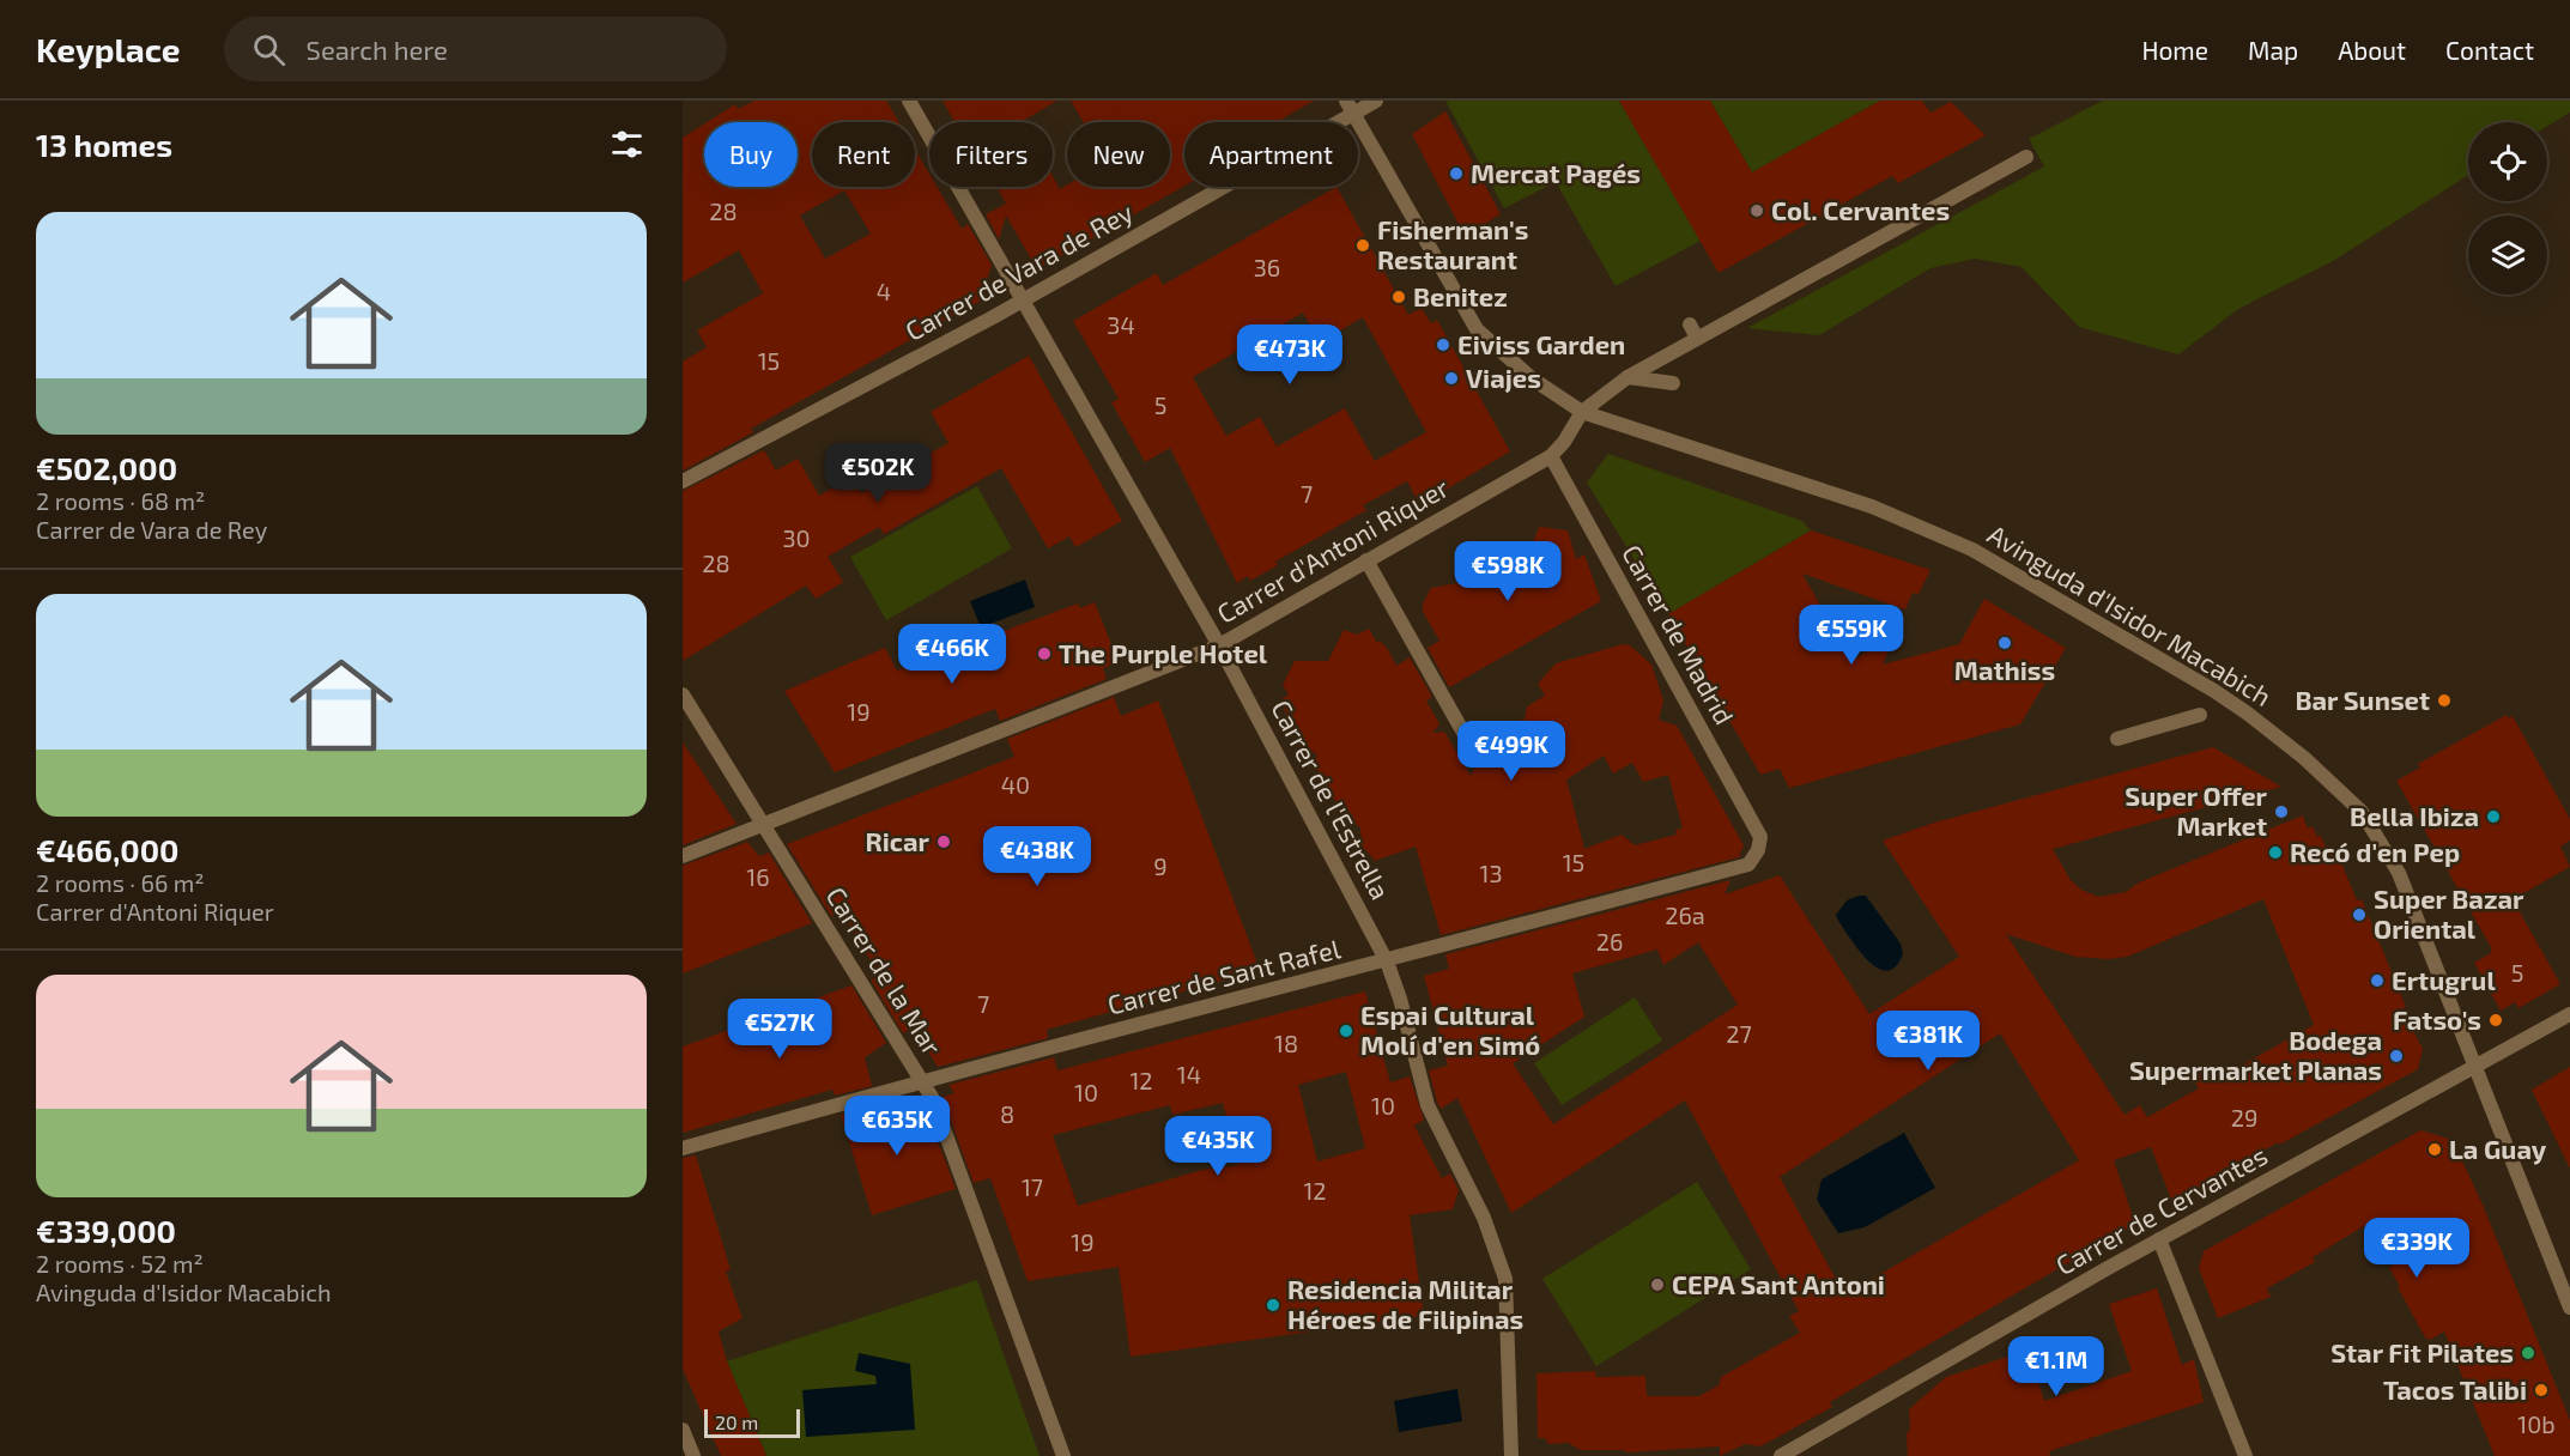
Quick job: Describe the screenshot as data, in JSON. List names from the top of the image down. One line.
{"streets":{"street":["Carrer de Vara de Rey","Carrer d'Antoni Riquer","Avinguda d'Isidor Macabich","Carrer de Madrid","Carrer de l'Estrella","Carrer de la Mar","Carrer de Sant Rafel","Carrer de Cervantes"]},"crossings":[["Carrer de Vara de Rey","Carrer de l'Estrella"],["Carrer d'Antoni Riquer","Avinguda d'Isidor Macabich"],["Carrer d'Antoni Riquer","Carrer de Madrid"],["Carrer d'Antoni Riquer","Carrer de l'Estrella"],["Carrer d'Antoni Riquer","Carrer de la Mar"],["Avinguda d'Isidor Macabich","Carrer de Cervantes"],["Carrer de Madrid","Carrer de Sant Rafel"],["Carrer de l'Estrella","Carrer de Sant Rafel"],["Carrer de la Mar","Carrer de Sant Rafel"]],"places":["Mercat Pagés","Col. Cervantes","Fisherman's Restaurant","Benitez","Eiviss Garden","Viajes","Mathiss","The Purple Hotel","Bar Sunset","Super Offer Market","Bella Ibiza","Ricar","Recó d'en Pep","Super Bazar Oriental","Ertugrul","Fatso's","Espai Cultural Molí d'en Simó","Bodega Supermarket Planas","La Guay","CEPA Sant Antoni","Residencia Militar Héroes de Filipinas","Star Fit Pilates","Tacos Talibi"],"house_numbers":["28","36","4","34","15","5","7","30","28","19","40","15","9","13","16","26a","26","5","7","27","18","14","12","10","10","8","29","17","12","19","10b"],"scale_bar":"20 m","page":{"header":"Keyplace","search":"Search here","nav":["Home","Map","About","Contact"],"heading":"13 homes","chip":["Buy","Rent","Filters","New","Apartment"],"list":[{"name":"€502,000","note":"2 rooms · 68 m² · Carrer de Vara de Rey"},{"name":"€466,000","note":"2 rooms · 66 m² · Carrer d'Antoni Riquer"},{"name":"€339,000","note":"2 rooms · 52 m² · Avinguda d'Isidor Macabich"}],"price":["€473K","€502K","€598K","€559K","€466K","€499K","€438K","€527K","€381K","€635K","€435K","€339K","€1.1M"],"scale":"20 m"}}
